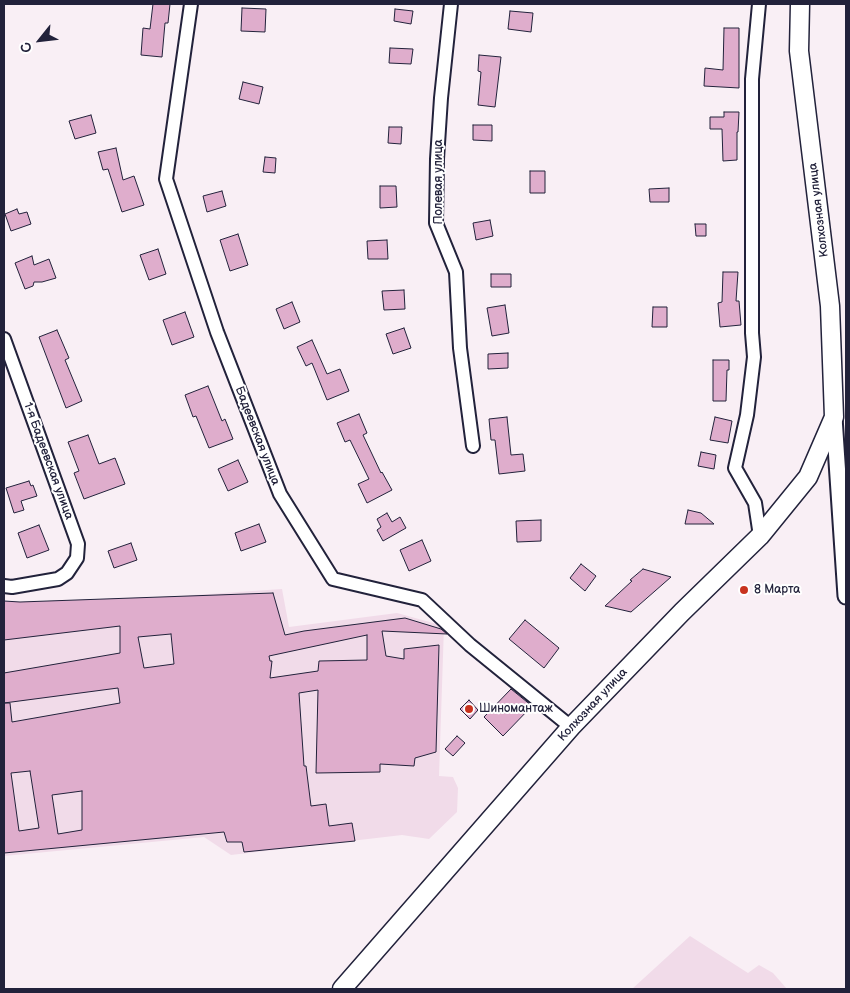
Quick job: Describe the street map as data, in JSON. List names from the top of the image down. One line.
{"streets":{"main road":["Колхозная улица"],"street":["Полевая улица","Бадеевская улица","1-я Бадеевская улица"]},"crossings":[["Колхозная улица","Бадеевская улица"]],"places":["8 Марта","Шиномантаж"],"north":"bottom left"}
